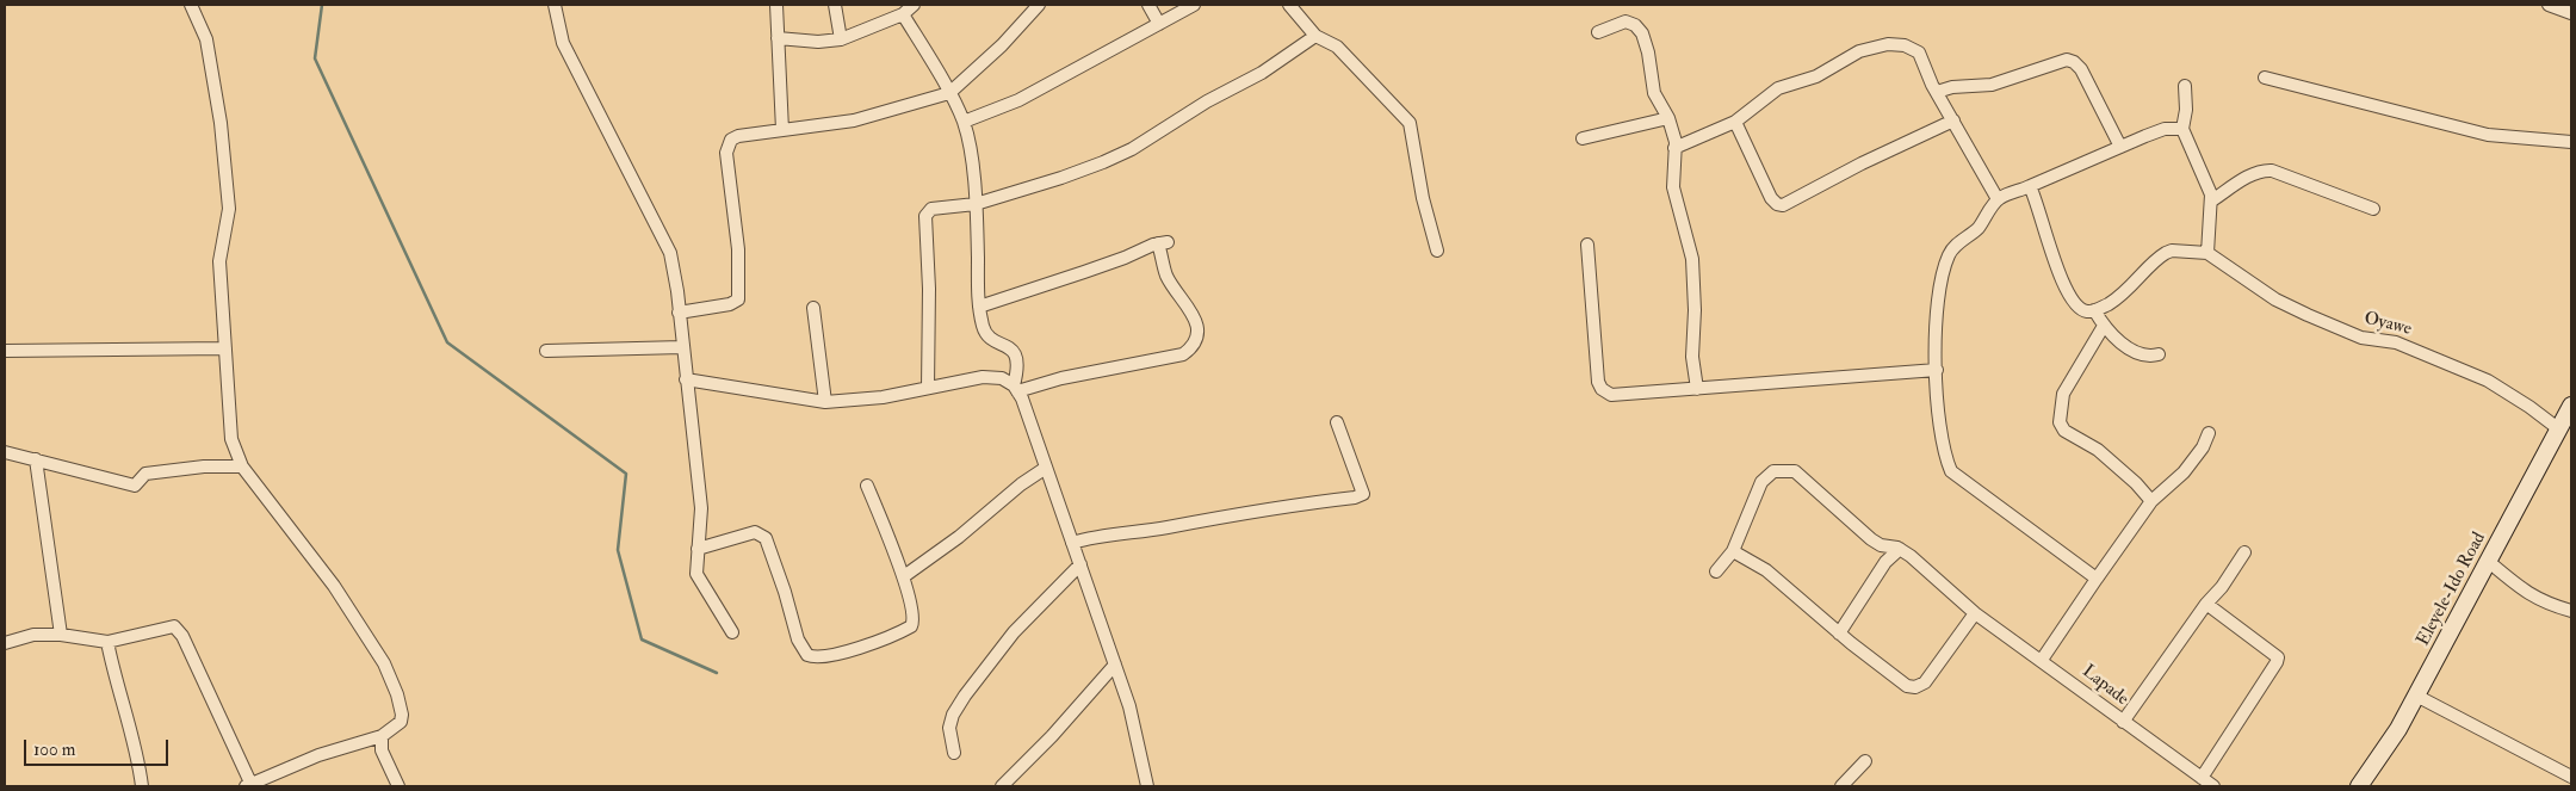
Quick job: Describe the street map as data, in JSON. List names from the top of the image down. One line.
{"streets":{"main road":["Eleyele-Ido Road"],"street":["Oyawe","Lapade"]},"crossings":[["Oyawe","Eleyele-Ido Road"]],"scale_bar":"100 m"}
